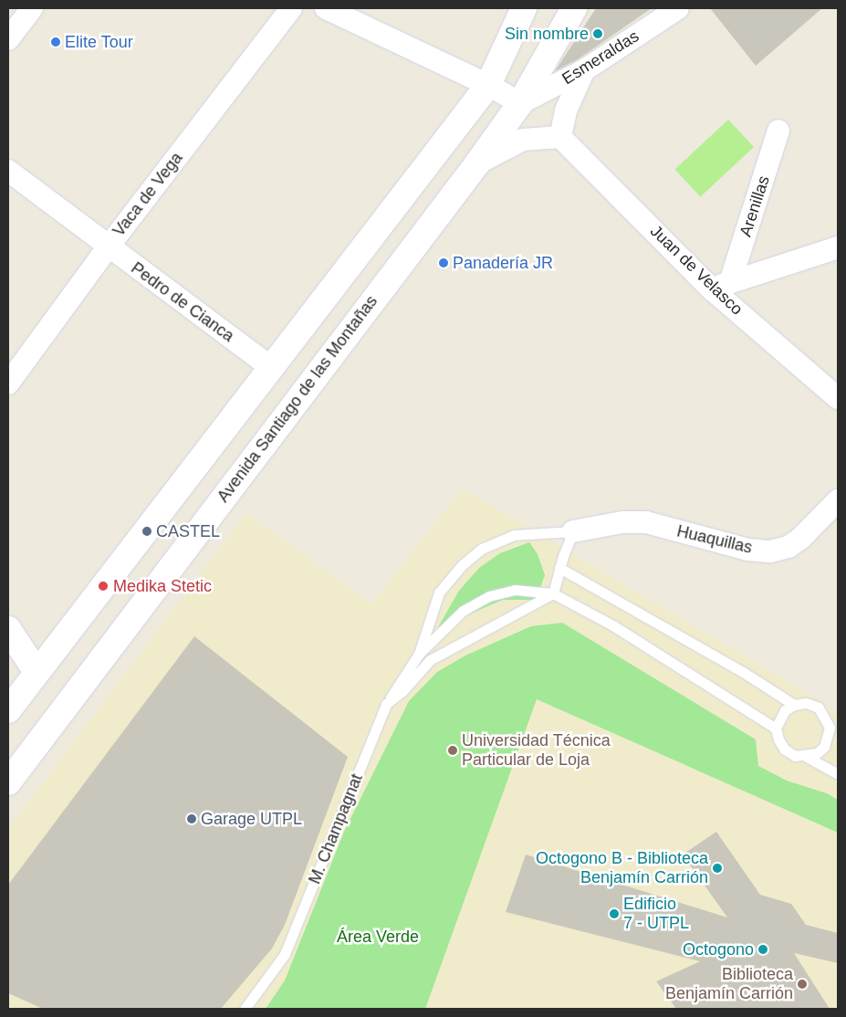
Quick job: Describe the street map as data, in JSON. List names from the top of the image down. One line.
{"streets":{"main road":["Avenida Santiago de las Montañas"],"street":["Esmeraldas","Vaca de Vega","Arenillas","Juan de Velasco","Pedro de Cianca","Huaquillas"],"lane":["M. Champagnat"]},"crossings":[["Esmeraldas","Avenida Santiago de las Montañas"],["Vaca de Vega","Pedro de Cianca"],["Arenillas","Juan de Velasco"],["Huaquillas","M. Champagnat"]],"parks":["Área Verde"],"places":["Sin nombre","Elite Tour","Panadería JR","CASTEL","Medika Stetic","Universidad Técnica Particular de Loja","Garage UTPL","Octogono B - Biblioteca Benjamín Carrión","Edificio 7 - UTPL","Octogono","Biblioteca Benjamín Carrión"]}
